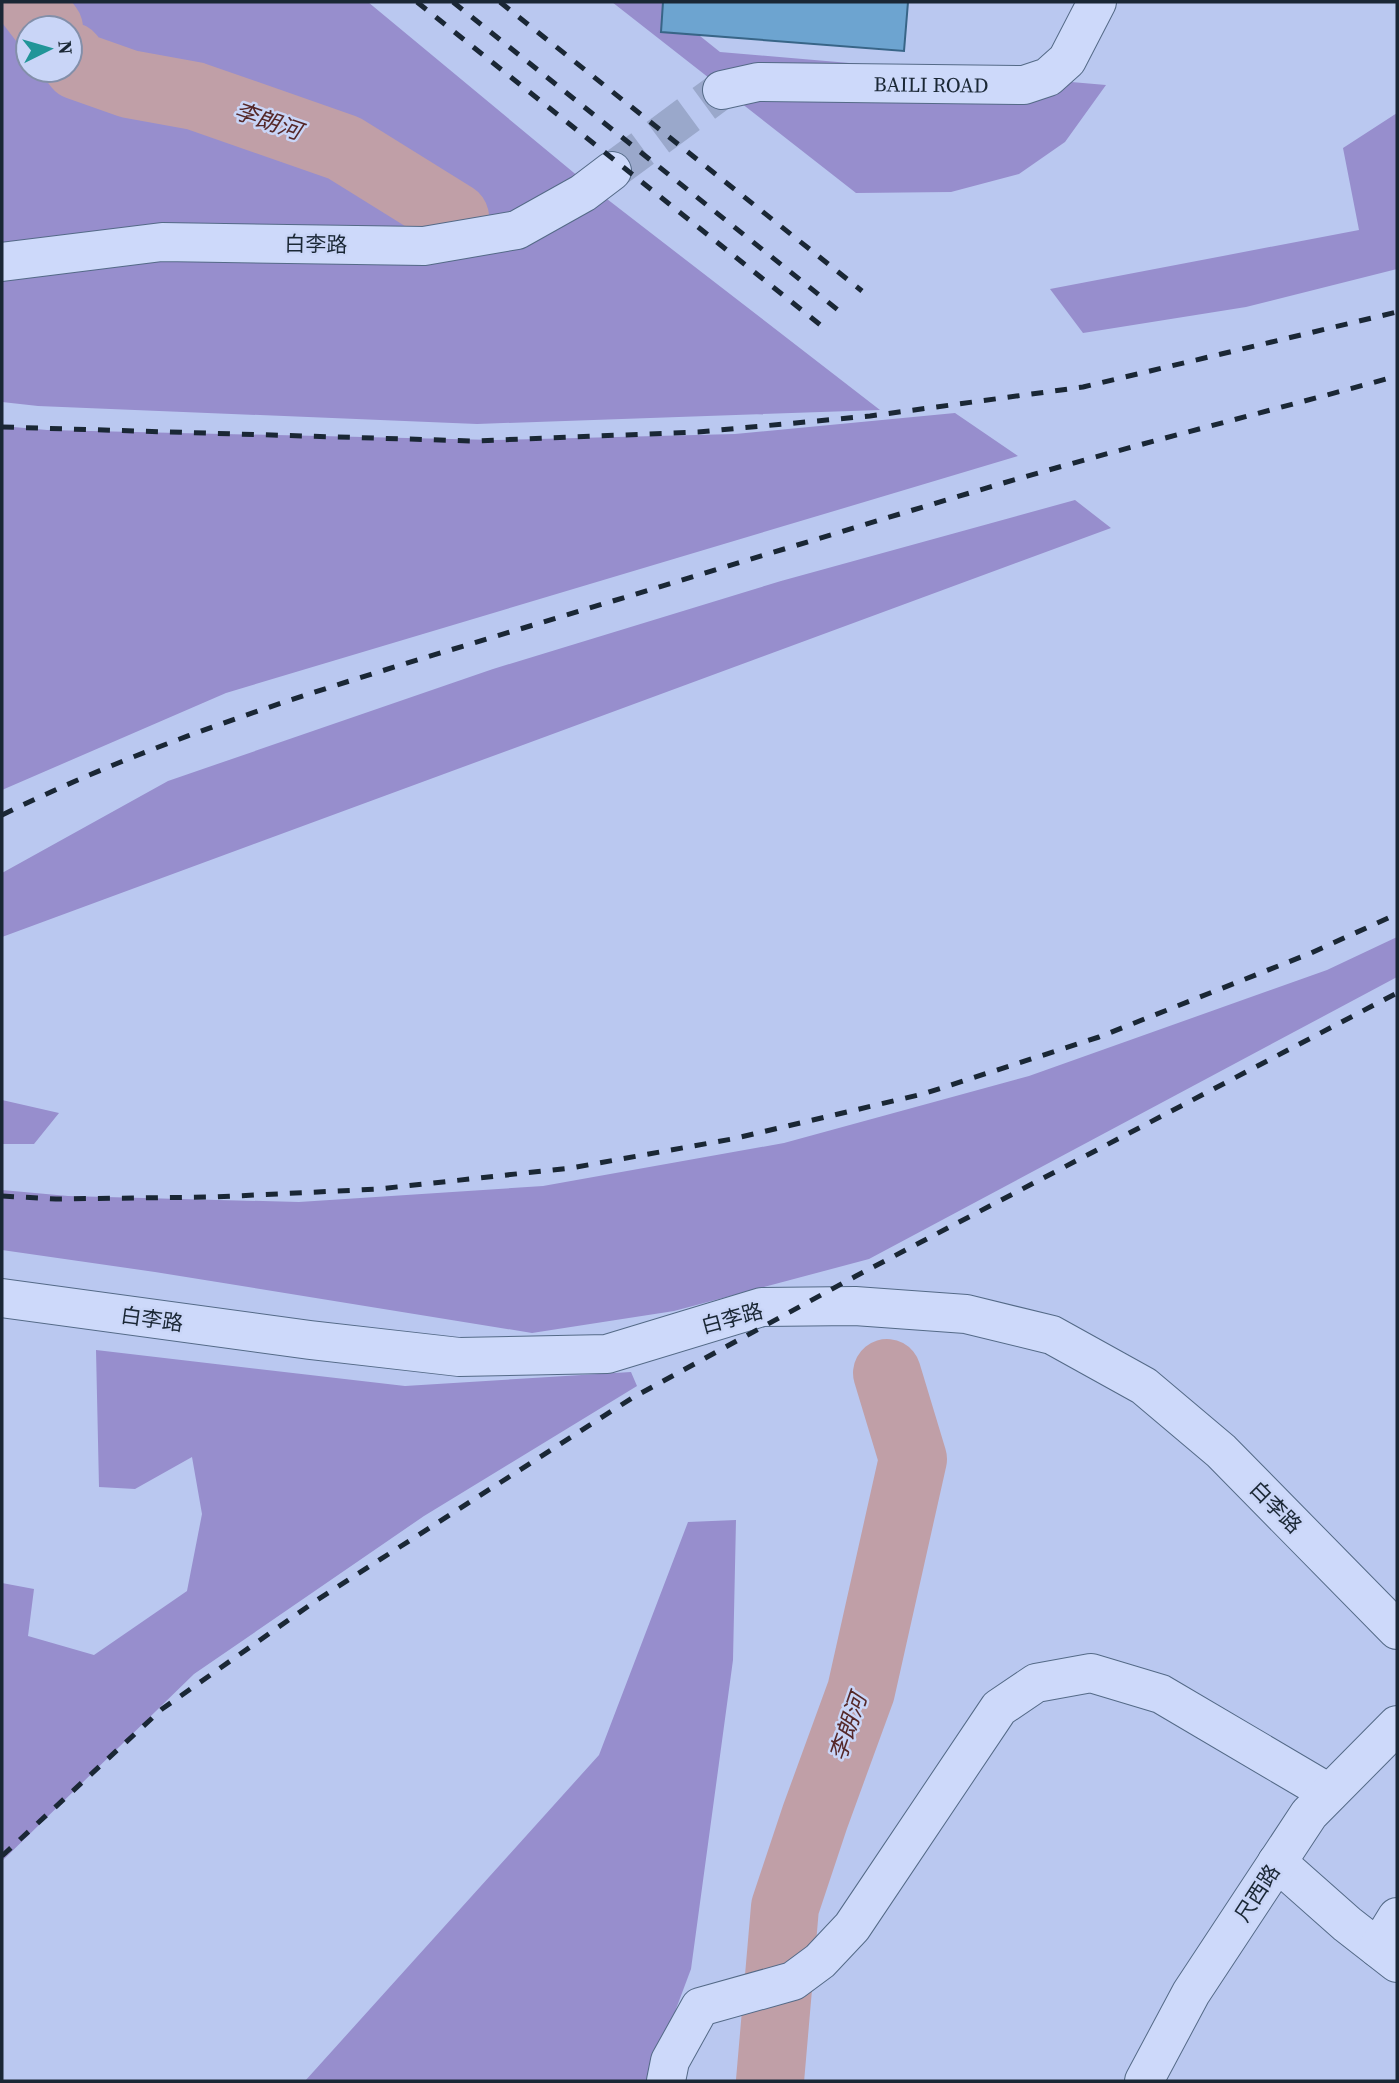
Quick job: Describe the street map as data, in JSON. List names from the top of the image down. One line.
{"streets":{"street":["BAILI ROAD","白李路","尺西路"]},"water":["李朗河"],"north":"right"}
